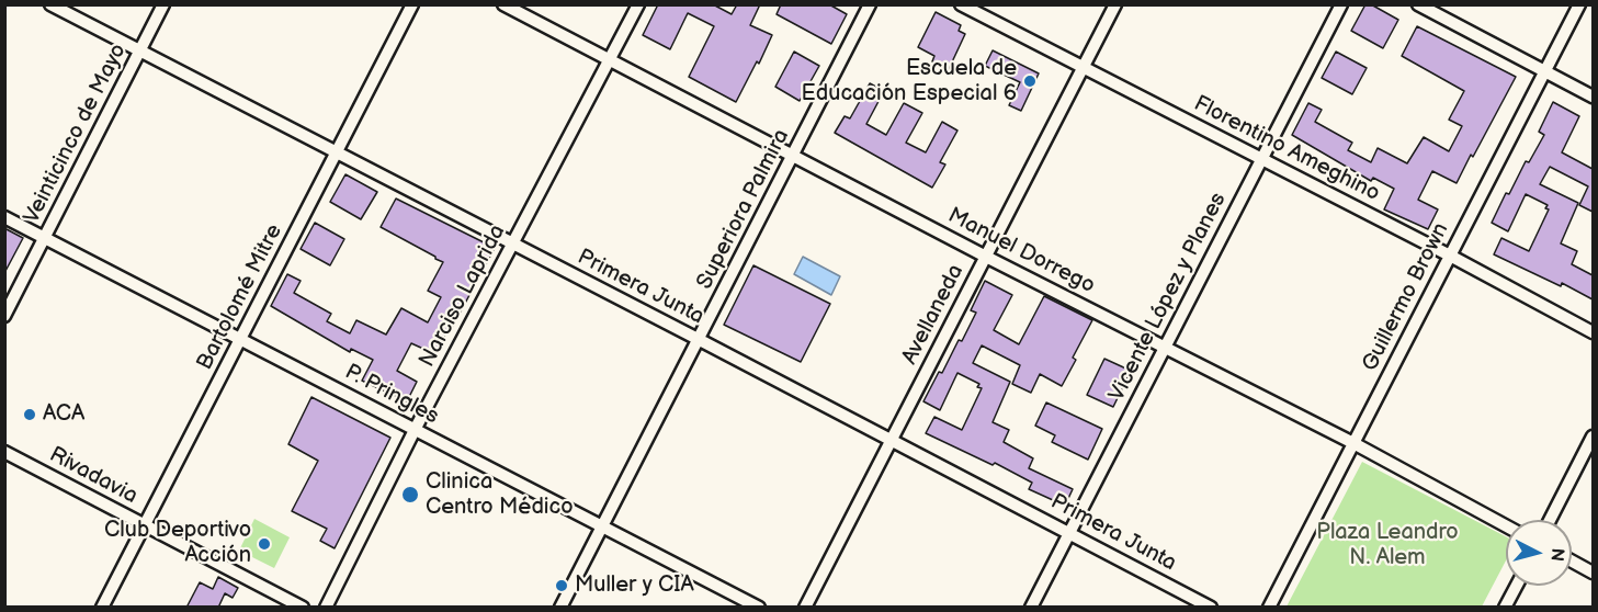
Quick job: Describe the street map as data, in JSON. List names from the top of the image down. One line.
{"streets":{"street":["Veinticinco de Mayo","Florentino Ameghino","Superiora Palmira","Manuel Dorrego","Primera Junta","Narciso Laprida","Bartolomé Mitre","Vicente López y Planes","Guillermo Brown","Avellaneda","P. Pringles","Rivadavia"]},"crossings":[["Veinticinco de Mayo","Primera Junta"],["Veinticinco de Mayo","P. Pringles"],["Florentino Ameghino","Vicente López y Planes"],["Florentino Ameghino","Guillermo Brown"],["Florentino Ameghino","Avellaneda"],["Superiora Palmira","Manuel Dorrego"],["Superiora Palmira","Primera Junta"],["Superiora Palmira","P. Pringles"],["Manuel Dorrego","Narciso Laprida"],["Manuel Dorrego","Vicente López y Planes"],["Manuel Dorrego","Guillermo Brown"],["Manuel Dorrego","Avellaneda"],["Primera Junta","Narciso Laprida"],["Primera Junta","Bartolomé Mitre"],["Primera Junta","Vicente López y Planes"],["Primera Junta","Avellaneda"],["Narciso Laprida","P. Pringles"],["Bartolomé Mitre","P. Pringles"],["Bartolomé Mitre","Rivadavia"]],"parks":["Plaza Leandro N. Alem"],"places":["Escuela de Educación Especial 6","ACA","Clinica Centro Médico","Club Deportivo Acción","Muller y CIA"],"north":"right"}
